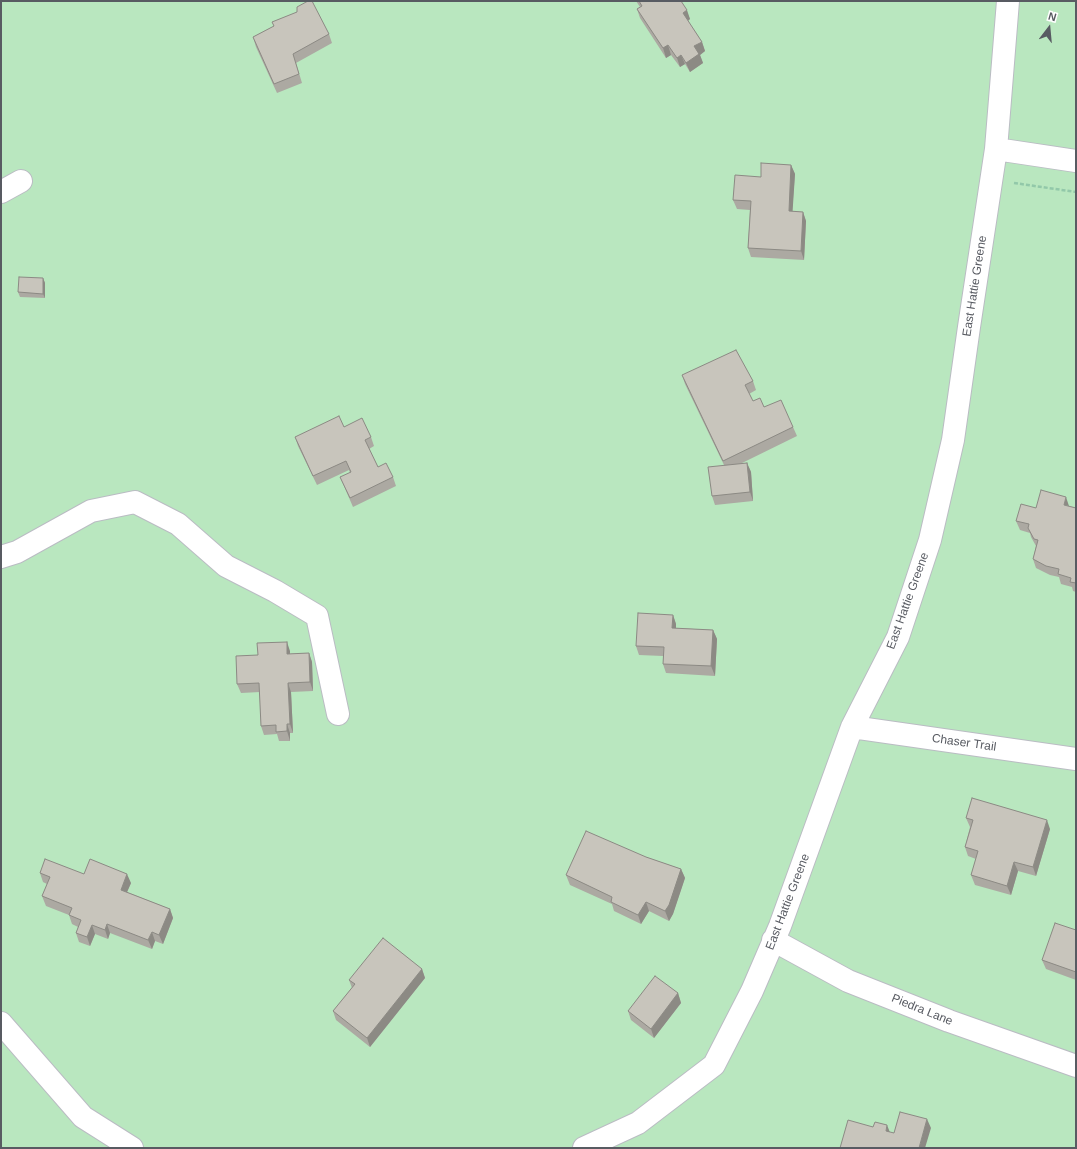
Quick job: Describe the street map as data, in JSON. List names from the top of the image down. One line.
{"streets":{"street":["East Hattie Greene","Chaser Trail","Piedra Lane"]},"crossings":[["East Hattie Greene","Chaser Trail"],["East Hattie Greene","Piedra Lane"]],"north":"top"}
